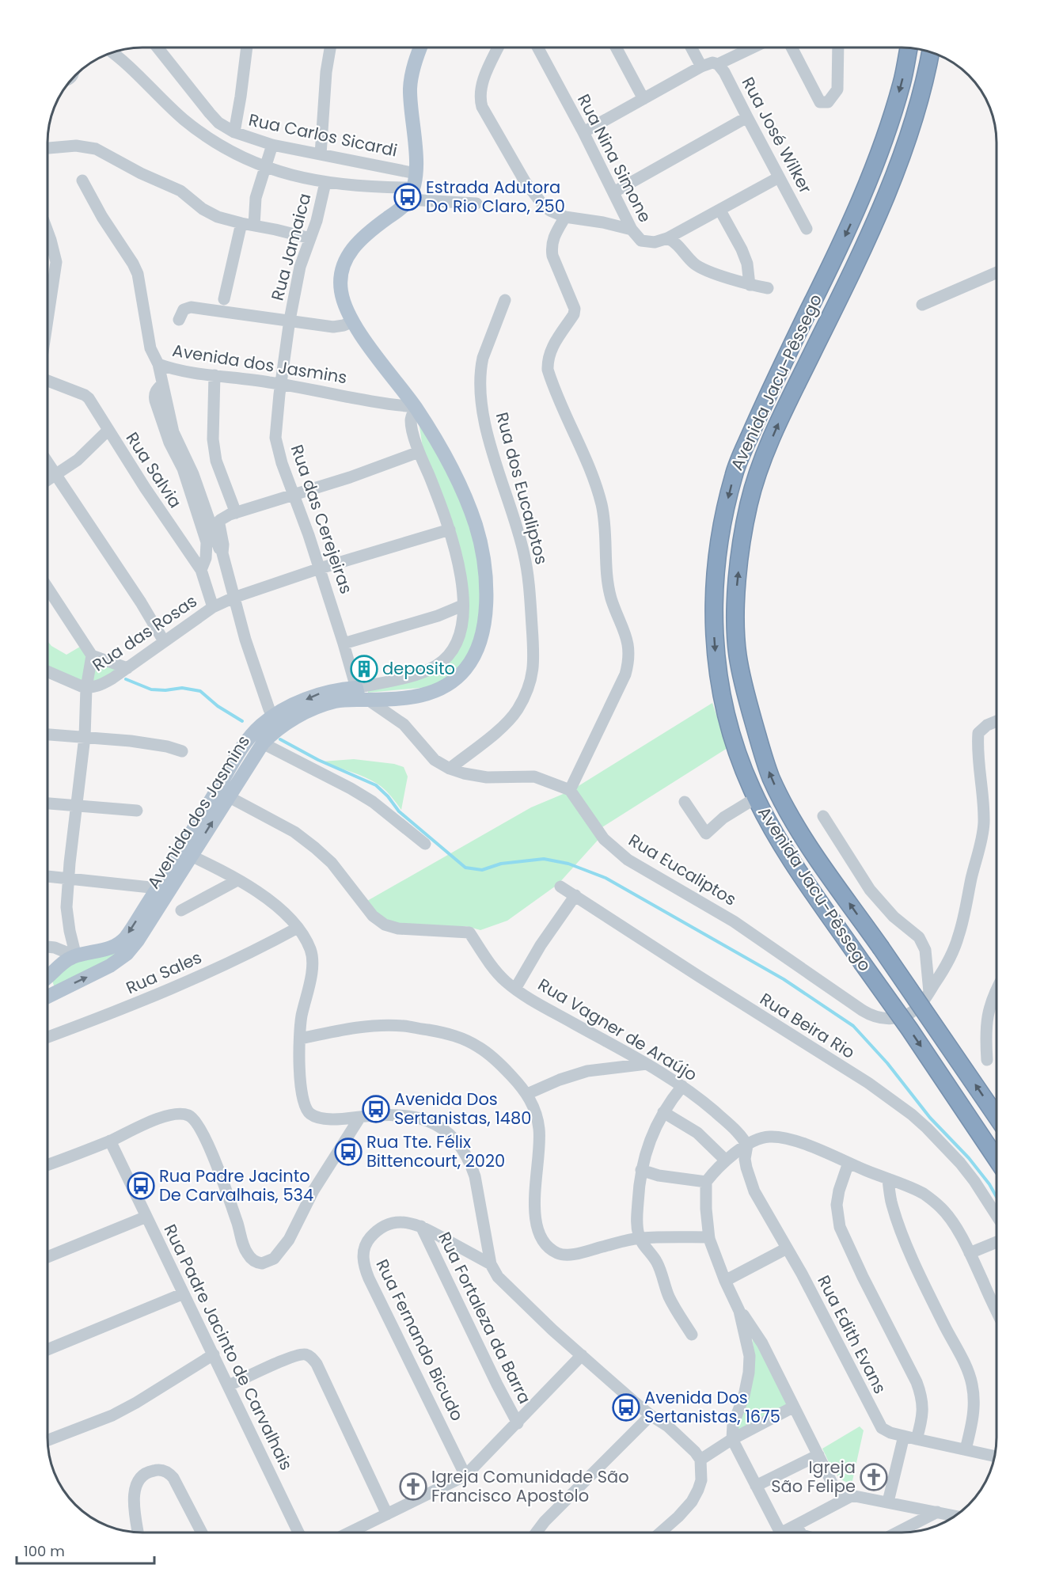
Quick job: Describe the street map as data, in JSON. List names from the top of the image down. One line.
{"streets":{"highway":["Avenida Jacu-Pêssego"],"main road":["Avenida dos Jasmins"],"street":["Rua Carlos Sicardi","Rua José Wilker","Rua Nina Simone","Rua Jamaica","Rua Salvia","Rua dos Eucaliptos","Rua das Cerejeiras","Rua das Rosas","Rua Eucaliptos","Rua Sales","Rua Beira Rio","Rua Vagner de Araújo","Rua Fortaleza da Barra","Rua Edith Evans","Rua Fernando Bicudo","Rua Padre Jacinto de Carvalhais"]},"crossings":[["Rua Jamaica","Rua das Cerejeiras"],["Avenida dos Jasmins","Rua das Cerejeiras"],["Avenida dos Jasmins","Rua das Rosas"],["Avenida dos Jasmins","Rua Vagner de Araújo"],["Rua Salvia","Rua das Rosas"],["Rua das Cerejeiras","Rua das Rosas"],["Rua Vagner de Araújo","Rua Edith Evans"],["Rua Fortaleza da Barra","Rua Fernando Bicudo"]],"places":{"bus stop":["Estrada Adutora Do Rio Claro, 250","Avenida Dos Sertanistas, 1480","Rua Tte. Félix Bittencourt, 2020","Rua Padre Jacinto De Carvalhais, 534","Avenida Dos Sertanistas, 1675"],"building":["deposito"],"church":["Igreja São Felipe","Igreja Comunidade São Francisco Apostolo"]},"scale_bar":"100 m"}
